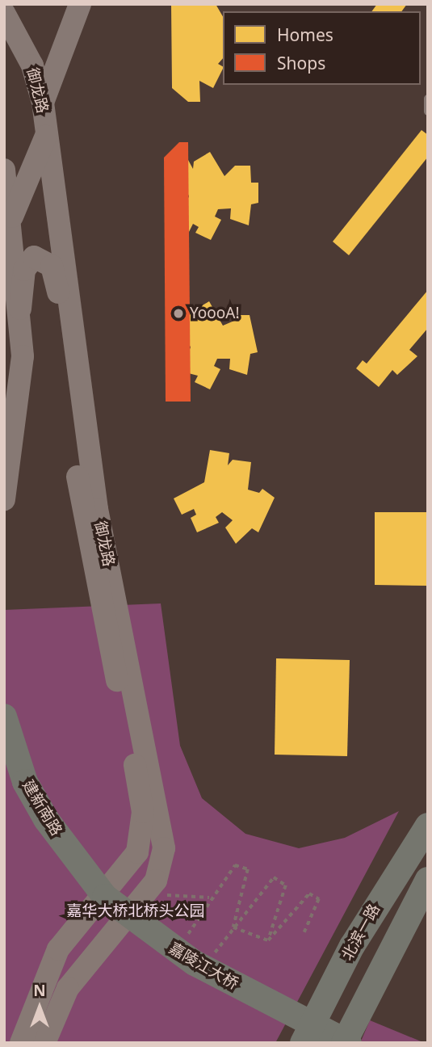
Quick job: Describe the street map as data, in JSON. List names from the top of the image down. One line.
{"streets":{"main road":["御龙路","建新南路","北滨一路","嘉陵江大桥"]},"crossings":[["建新南路","嘉陵江大桥"]],"parks":["嘉华大桥北桥头公园"],"places":["YoooA!"],"legend":["Homes","Shops"],"north":"top"}
